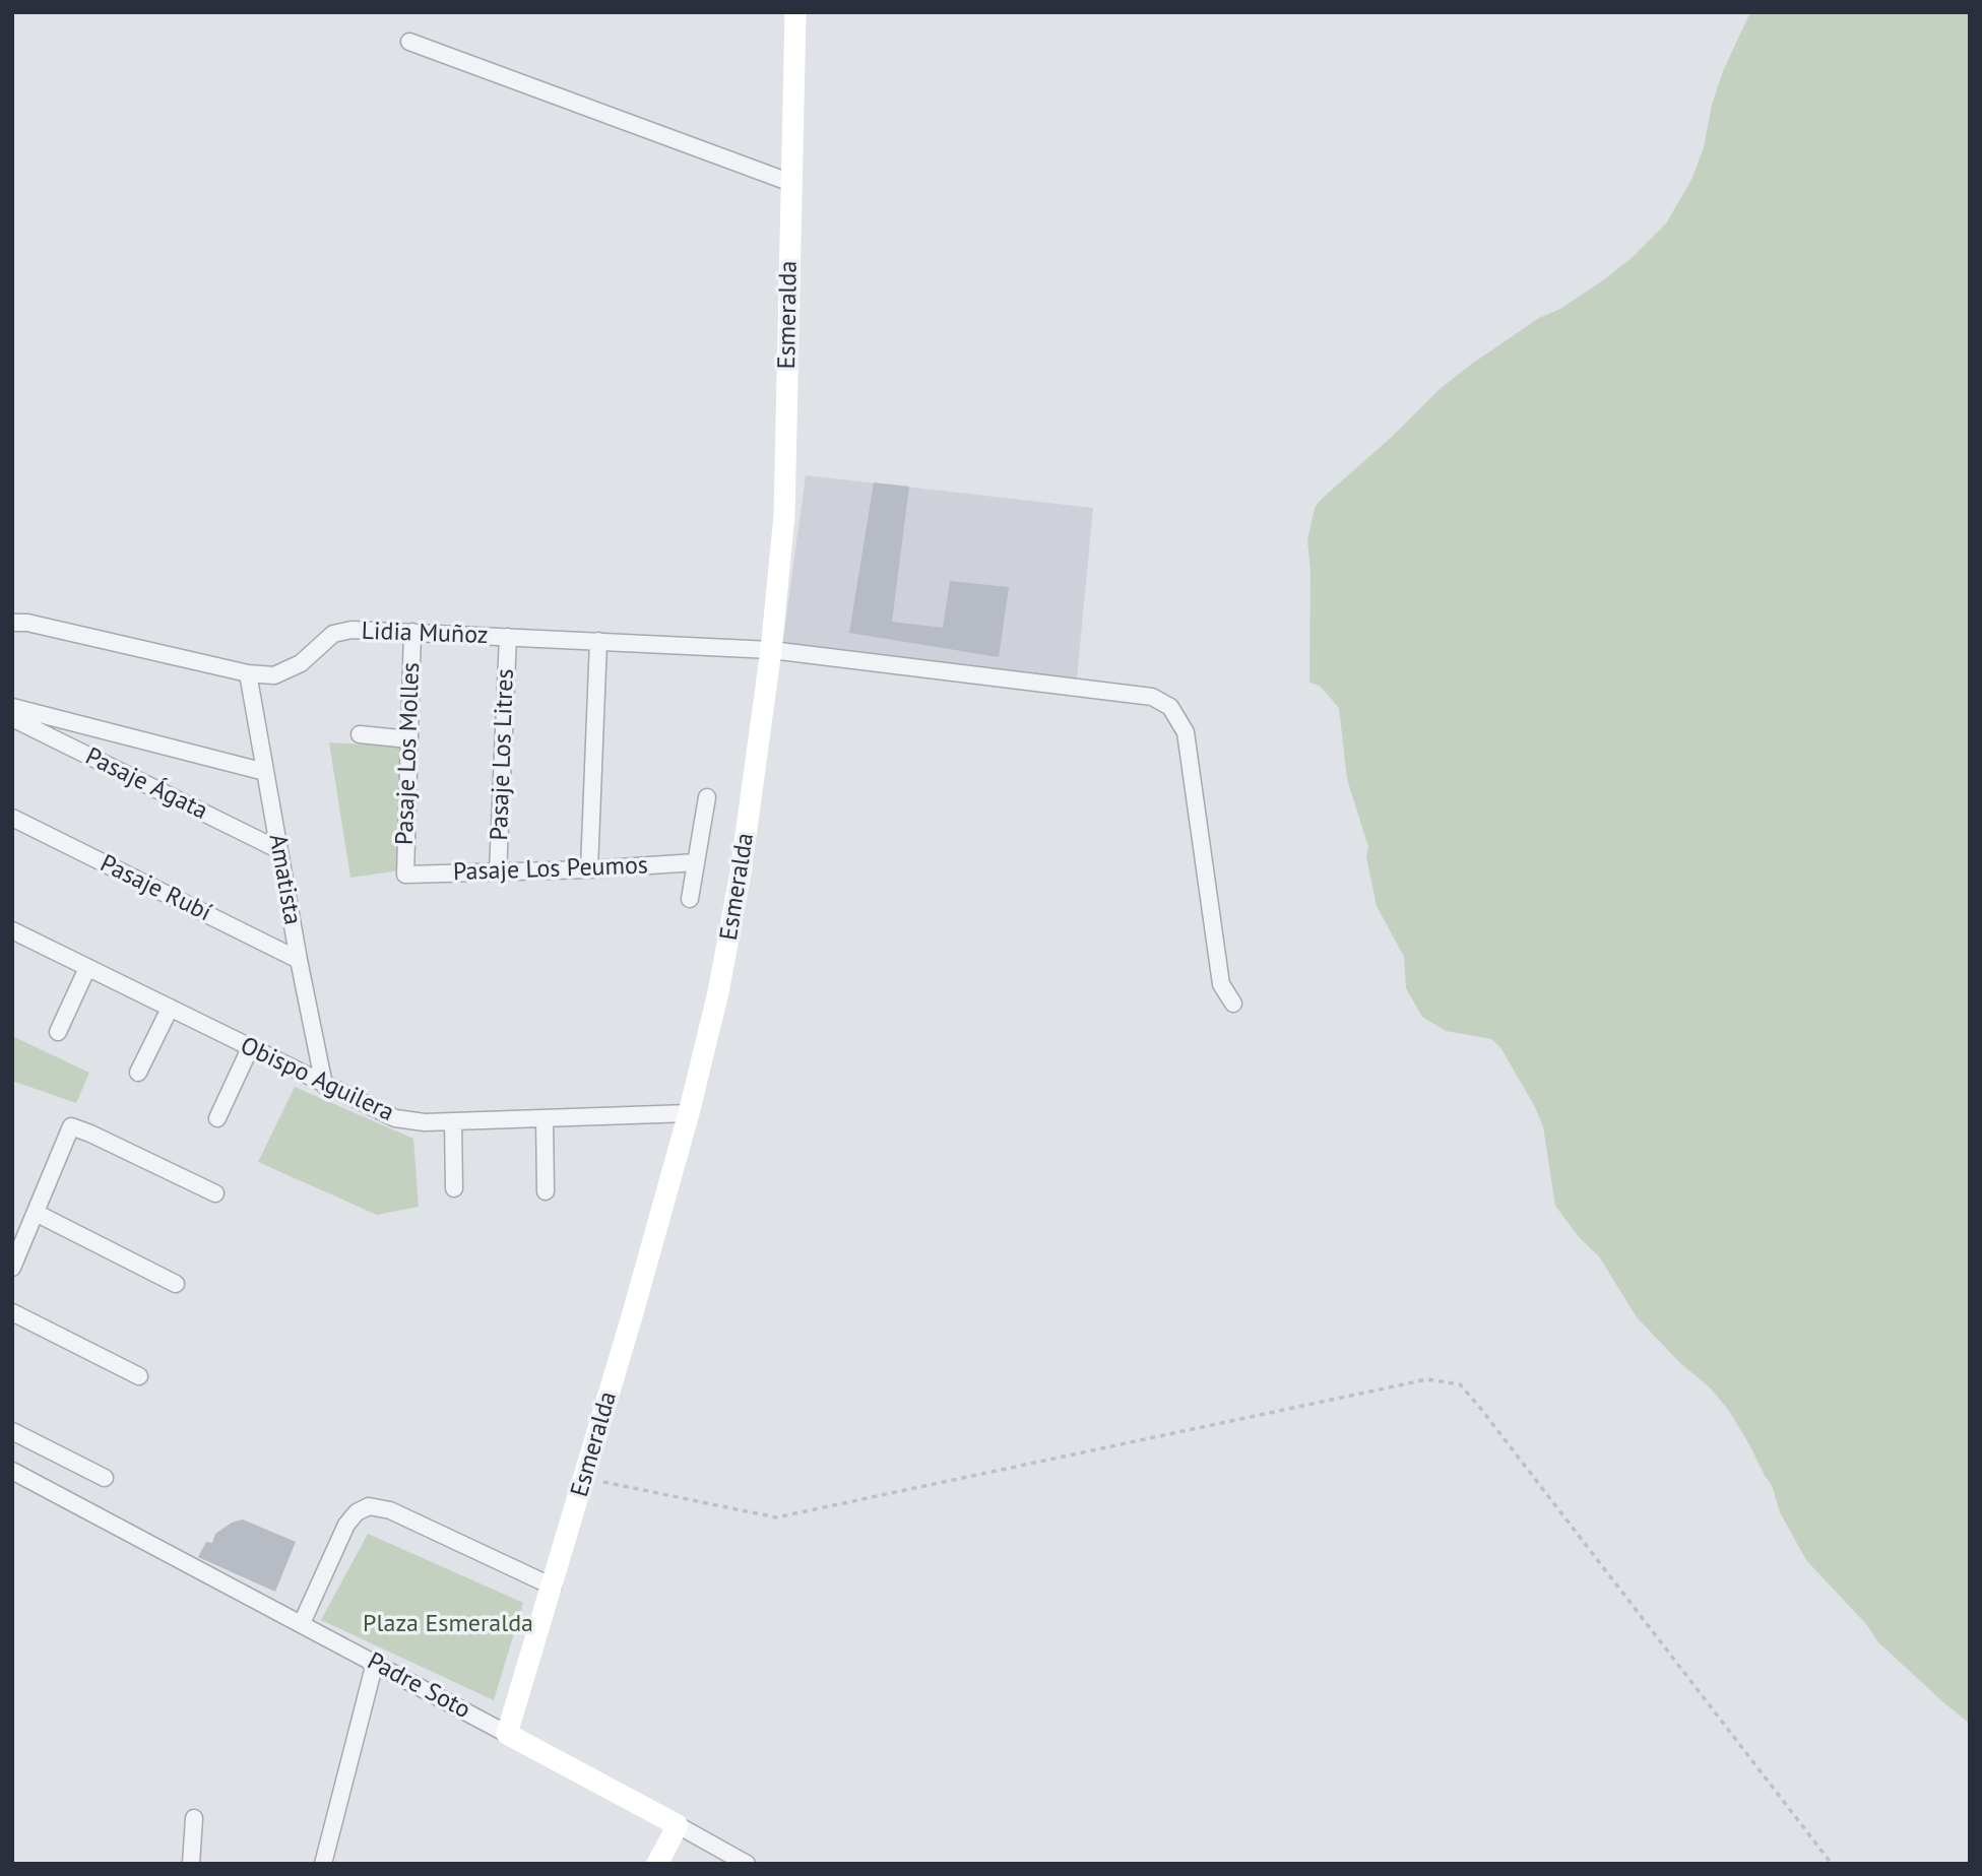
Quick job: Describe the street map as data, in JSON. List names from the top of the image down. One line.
{"streets":{"street":["Esmeralda","Lidia Muñoz","Pasaje Los Molles","Pasaje Los Litres","Pasaje Ágata","Pasaje Los Peumos","Amatista","Pasaje Rubí","Obispo Aguilera","Padre Soto"]},"crossings":[["Esmeralda","Lidia Muñoz"],["Esmeralda","Obispo Aguilera"],["Esmeralda","Padre Soto"],["Lidia Muñoz","Pasaje Los Molles"],["Lidia Muñoz","Pasaje Los Litres"],["Lidia Muñoz","Amatista"],["Pasaje Los Molles","Pasaje Los Peumos"],["Pasaje Los Litres","Pasaje Los Peumos"],["Pasaje Ágata","Amatista"],["Amatista","Pasaje Rubí"],["Amatista","Obispo Aguilera"]],"parks":["Plaza Esmeralda"]}
